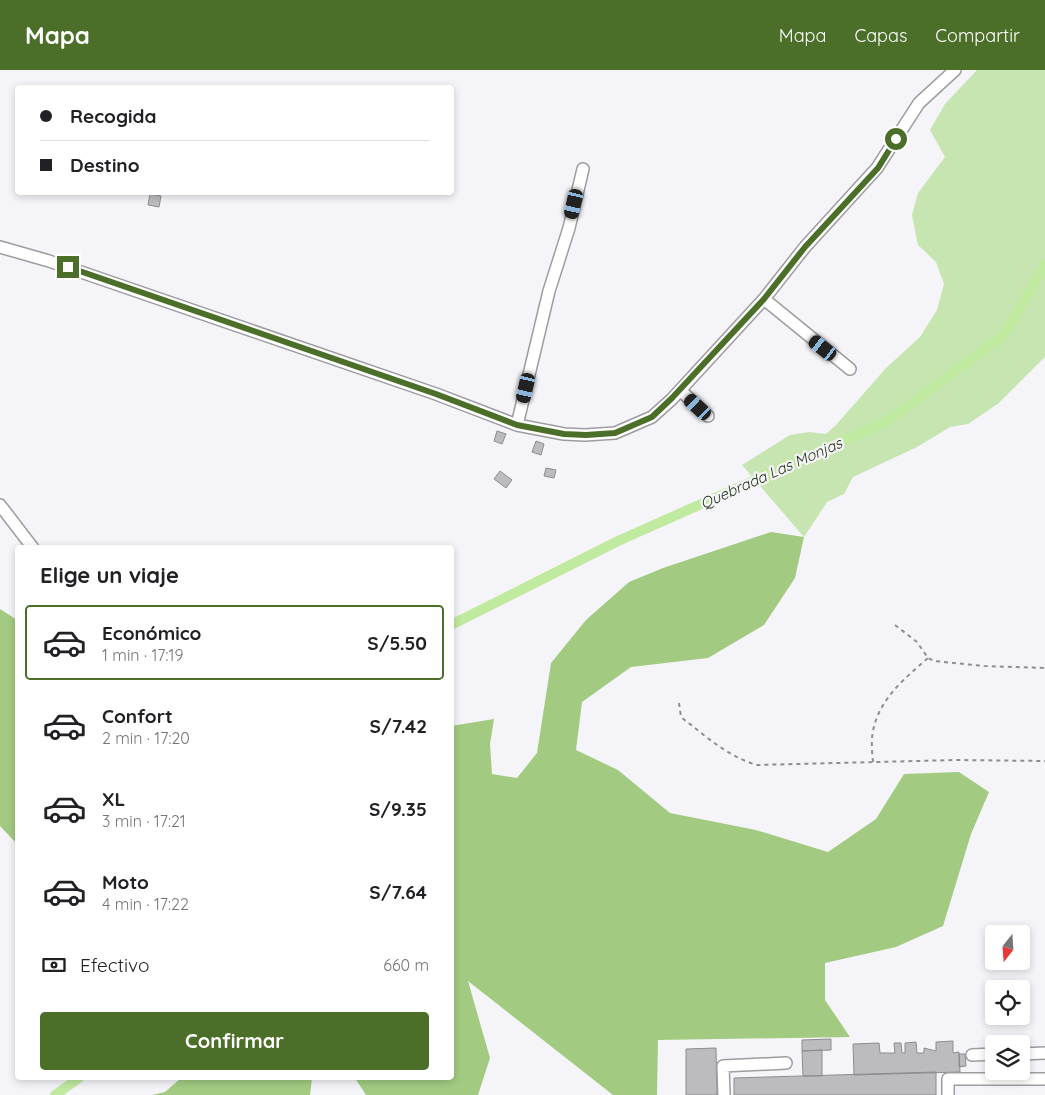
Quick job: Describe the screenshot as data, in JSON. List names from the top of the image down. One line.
{"water":["Quebrada Las Monjas"],"north":"bottom","page":{"header":"Mapa","nav":["Mapa","Capas","Compartir"],"banner":["Recogida","Destino"],"heading":"Elige un viaje","list":[{"name":"Económico","note":"1 min · 17:19","value":"S/5.50"},{"name":"Confort","note":"2 min · 17:20","value":"S/7.42"},{"name":"XL","note":"3 min · 17:21","value":"S/9.35"},{"name":"Moto","note":"4 min · 17:22","value":"S/7.64"}],"pay":["Efectivo","660 m"],"buttons":"Confirmar"}}
